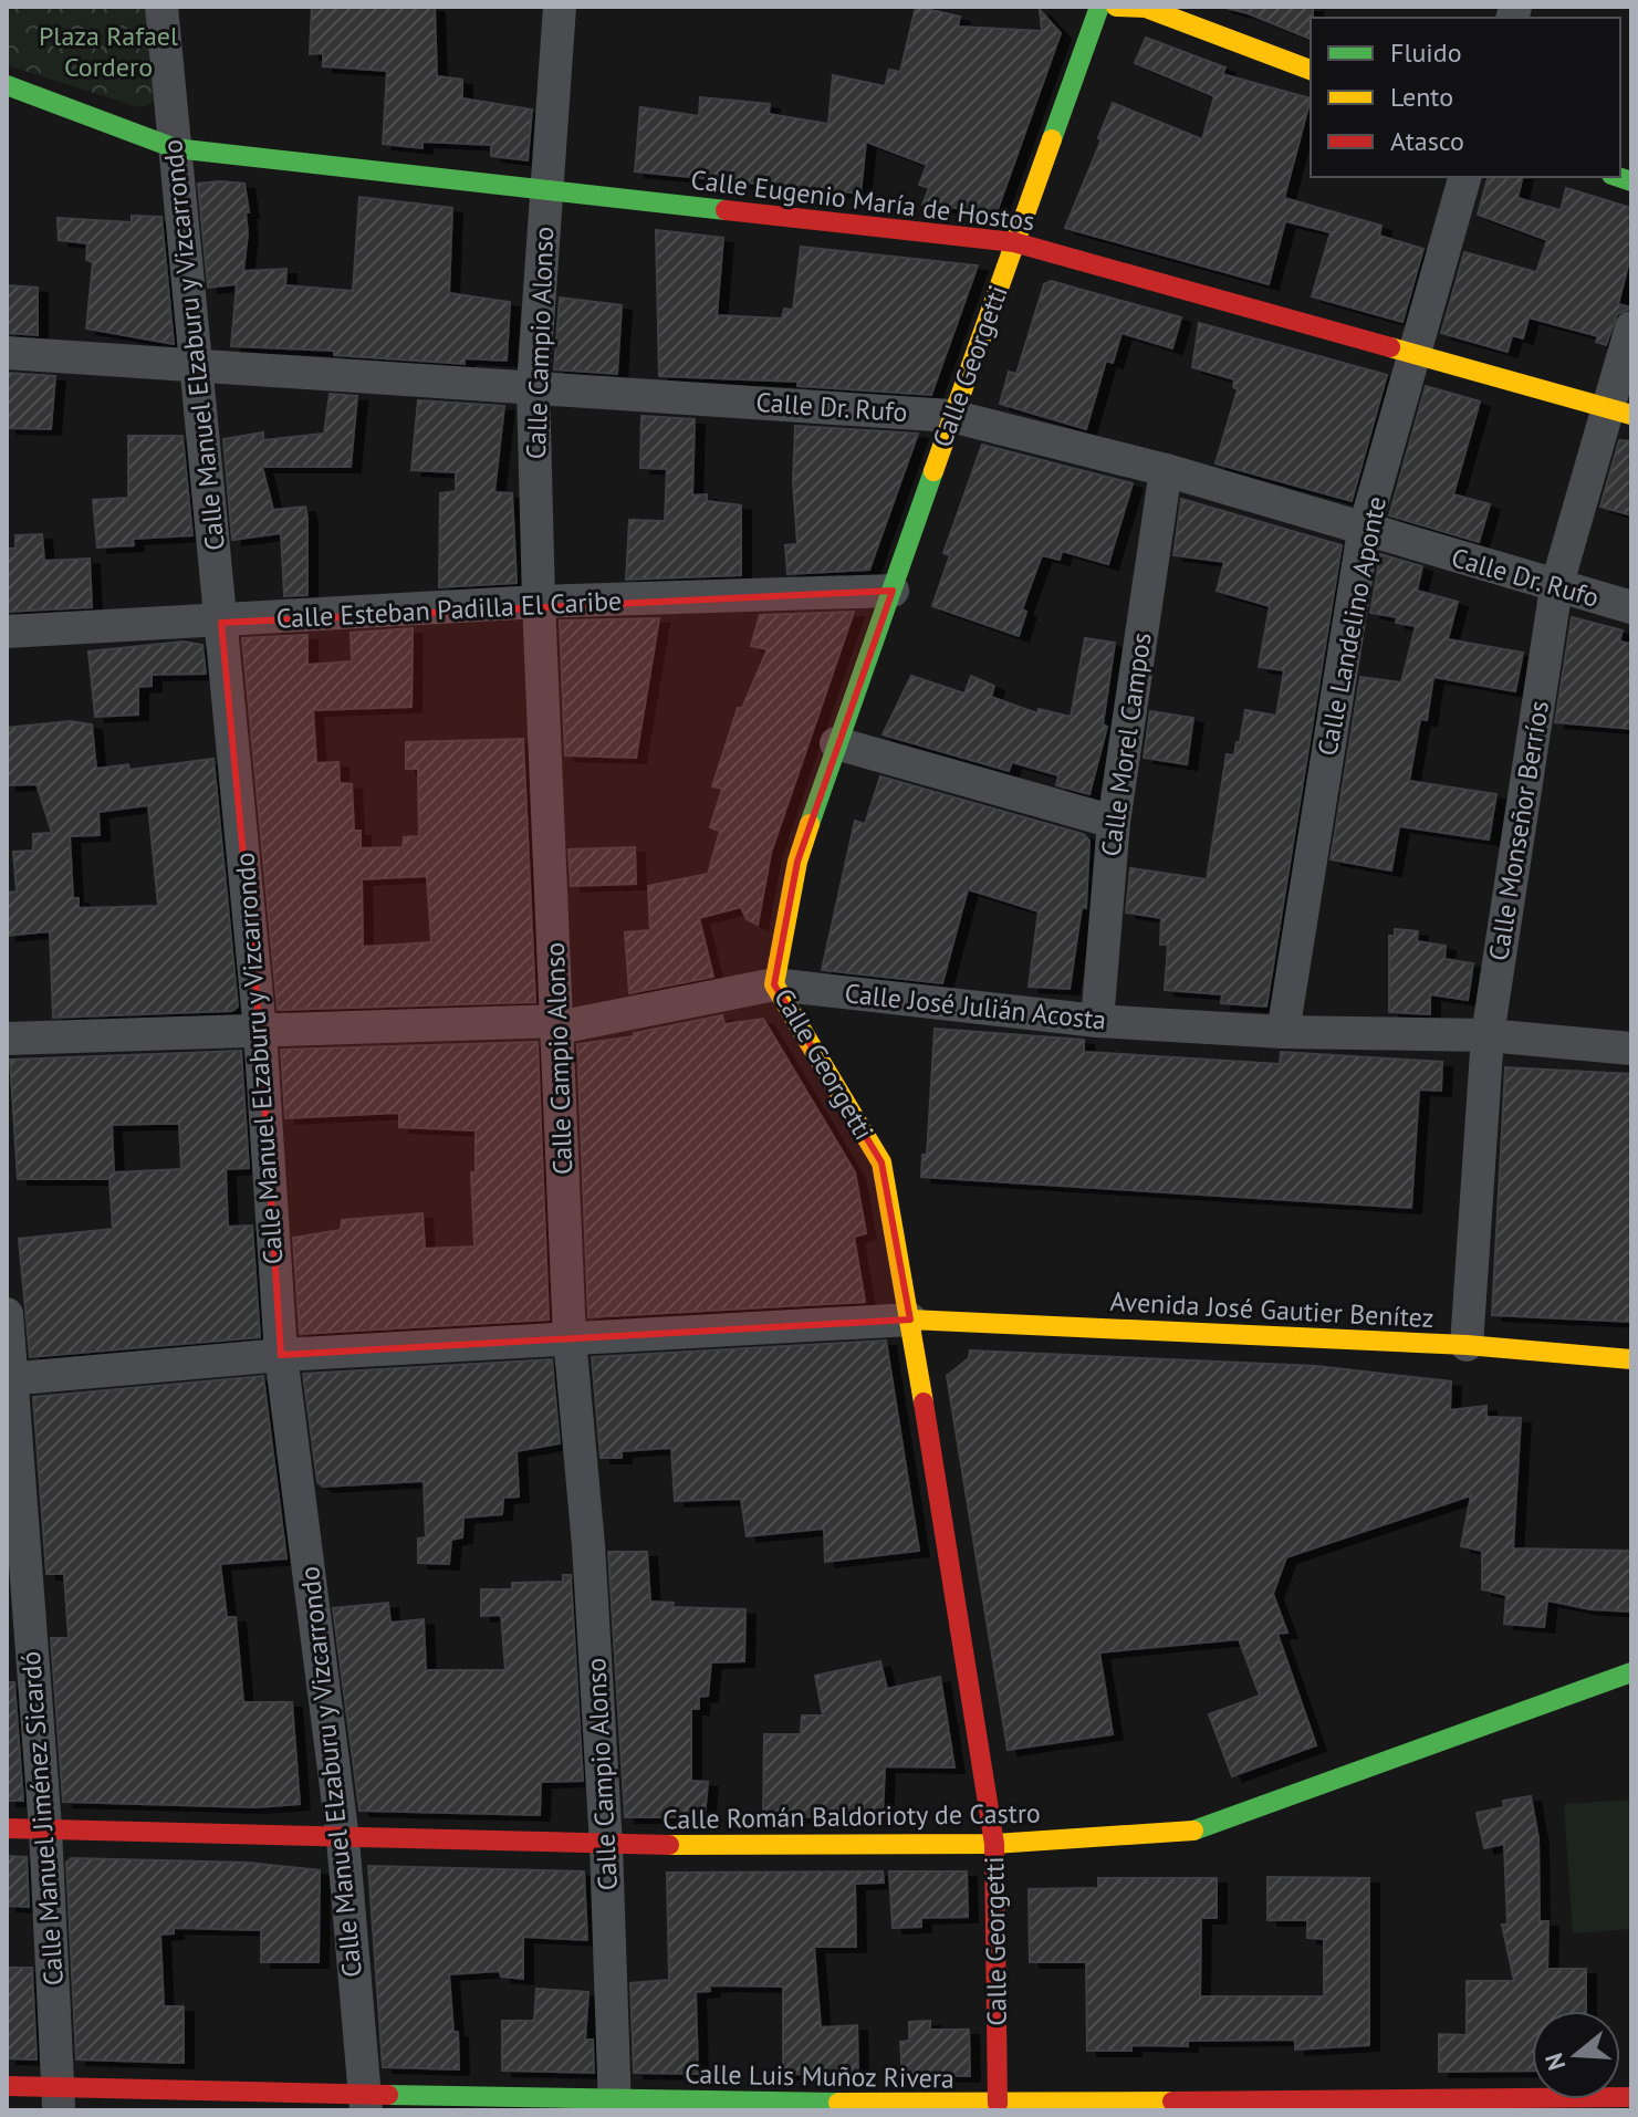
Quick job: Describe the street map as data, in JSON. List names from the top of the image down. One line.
{"streets":{"main road":["Calle Eugenio María de Hostos","Calle Georgetti","Avenida José Gautier Benítez","Calle Román Baldorioty de Castro","Calle Luis Muñoz Rivera"],"street":["Calle Campio Alonso","Calle Manuel Elzaburu y Vizcarrondo","Calle Dr. Rufo","Calle Esteban Padilla El Caribe","Calle Landelino Aponte","Calle Morel Campos","Calle Monseñor Berríos","Calle José Julián Acosta","Calle Manuel Jiménez Sicardó"]},"crossings":[["Calle Eugenio María de Hostos","Calle Campio Alonso"],["Calle Eugenio María de Hostos","Calle Manuel Elzaburu y Vizcarrondo"],["Calle Eugenio María de Hostos","Calle Georgetti"],["Calle Eugenio María de Hostos","Calle Landelino Aponte"],["Calle Eugenio María de Hostos","Calle Monseñor Berríos"],["Calle Campio Alonso","Calle Dr. Rufo"],["Calle Campio Alonso","Calle Esteban Padilla El Caribe"],["Calle Campio Alonso","Calle José Julián Acosta"],["Calle Campio Alonso","Calle Román Baldorioty de Castro"],["Calle Campio Alonso","Calle Luis Muñoz Rivera"],["Calle Manuel Elzaburu y Vizcarrondo","Calle Dr. Rufo"],["Calle Manuel Elzaburu y Vizcarrondo","Calle Esteban Padilla El Caribe"],["Calle Manuel Elzaburu y Vizcarrondo","Calle José Julián Acosta"],["Calle Manuel Elzaburu y Vizcarrondo","Calle Román Baldorioty de Castro"],["Calle Manuel Elzaburu y Vizcarrondo","Calle Luis Muñoz Rivera"],["Calle Georgetti","Calle Dr. Rufo"],["Calle Georgetti","Calle Esteban Padilla El Caribe"],["Calle Georgetti","Calle José Julián Acosta"],["Calle Georgetti","Avenida José Gautier Benítez"],["Calle Georgetti","Calle Román Baldorioty de Castro"],["Calle Georgetti","Calle Luis Muñoz Rivera"],["Calle Dr. Rufo","Calle Landelino Aponte"],["Calle Dr. Rufo","Calle Morel Campos"],["Calle Dr. Rufo","Calle Monseñor Berríos"],["Calle Landelino Aponte","Calle José Julián Acosta"],["Calle Morel Campos","Calle José Julián Acosta"],["Calle Monseñor Berríos","Calle José Julián Acosta"],["Calle Monseñor Berríos","Avenida José Gautier Benítez"],["Calle Román Baldorioty de Castro","Calle Manuel Jiménez Sicardó"],["Calle Manuel Jiménez Sicardó","Calle Luis Muñoz Rivera"]],"parks":["Plaza Rafael Cordero"],"legend":["Fluido","Lento","Atasco"],"north":"left"}
